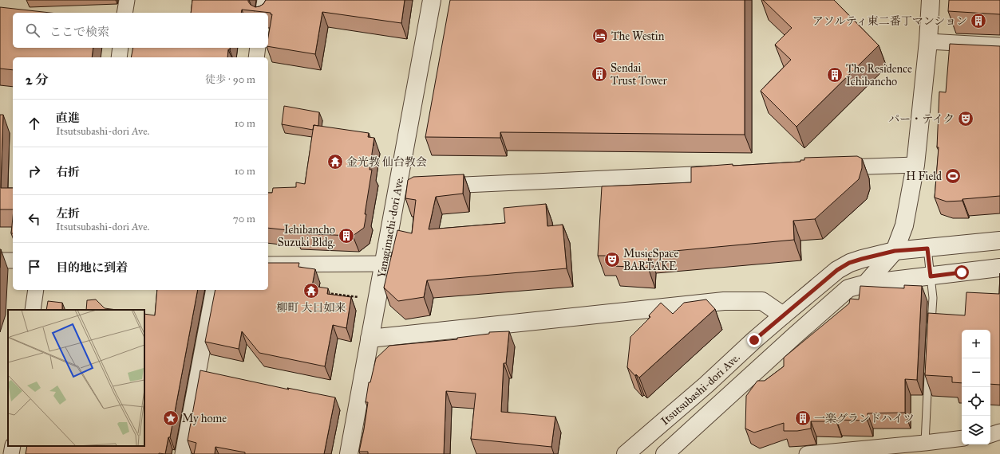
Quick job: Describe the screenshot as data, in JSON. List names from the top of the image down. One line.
{"streets":{"street":["Yanagimachi-dori Ave.","Itsutsubashi-dori Ave."]},"places":{"building":["アソルティ東二番丁マンション","Sendai Trust Tower","The Residence Ichibancho","Ichibancho Suzuki Bldg.","一楽グランドハイツ"],"hotel":["The Westin"],"theatre":["パー・テイク","MusicSpace BARTAKE"],"temple":["金光教 仙台教会","柳町 大日如来"],"sports":["H Field"],"place":["My home"]},"page":{"search":"ここで検索","heading":["2 分","徒歩 · 90 m"],"list":[["直進","Itsutsubashi-dori Ave.","10 m"],["右折","10 m"],["左折","Itsutsubashi-dori Ave.","70 m"],"目的地に到着"],"map_buttons":["+","−"]}}
